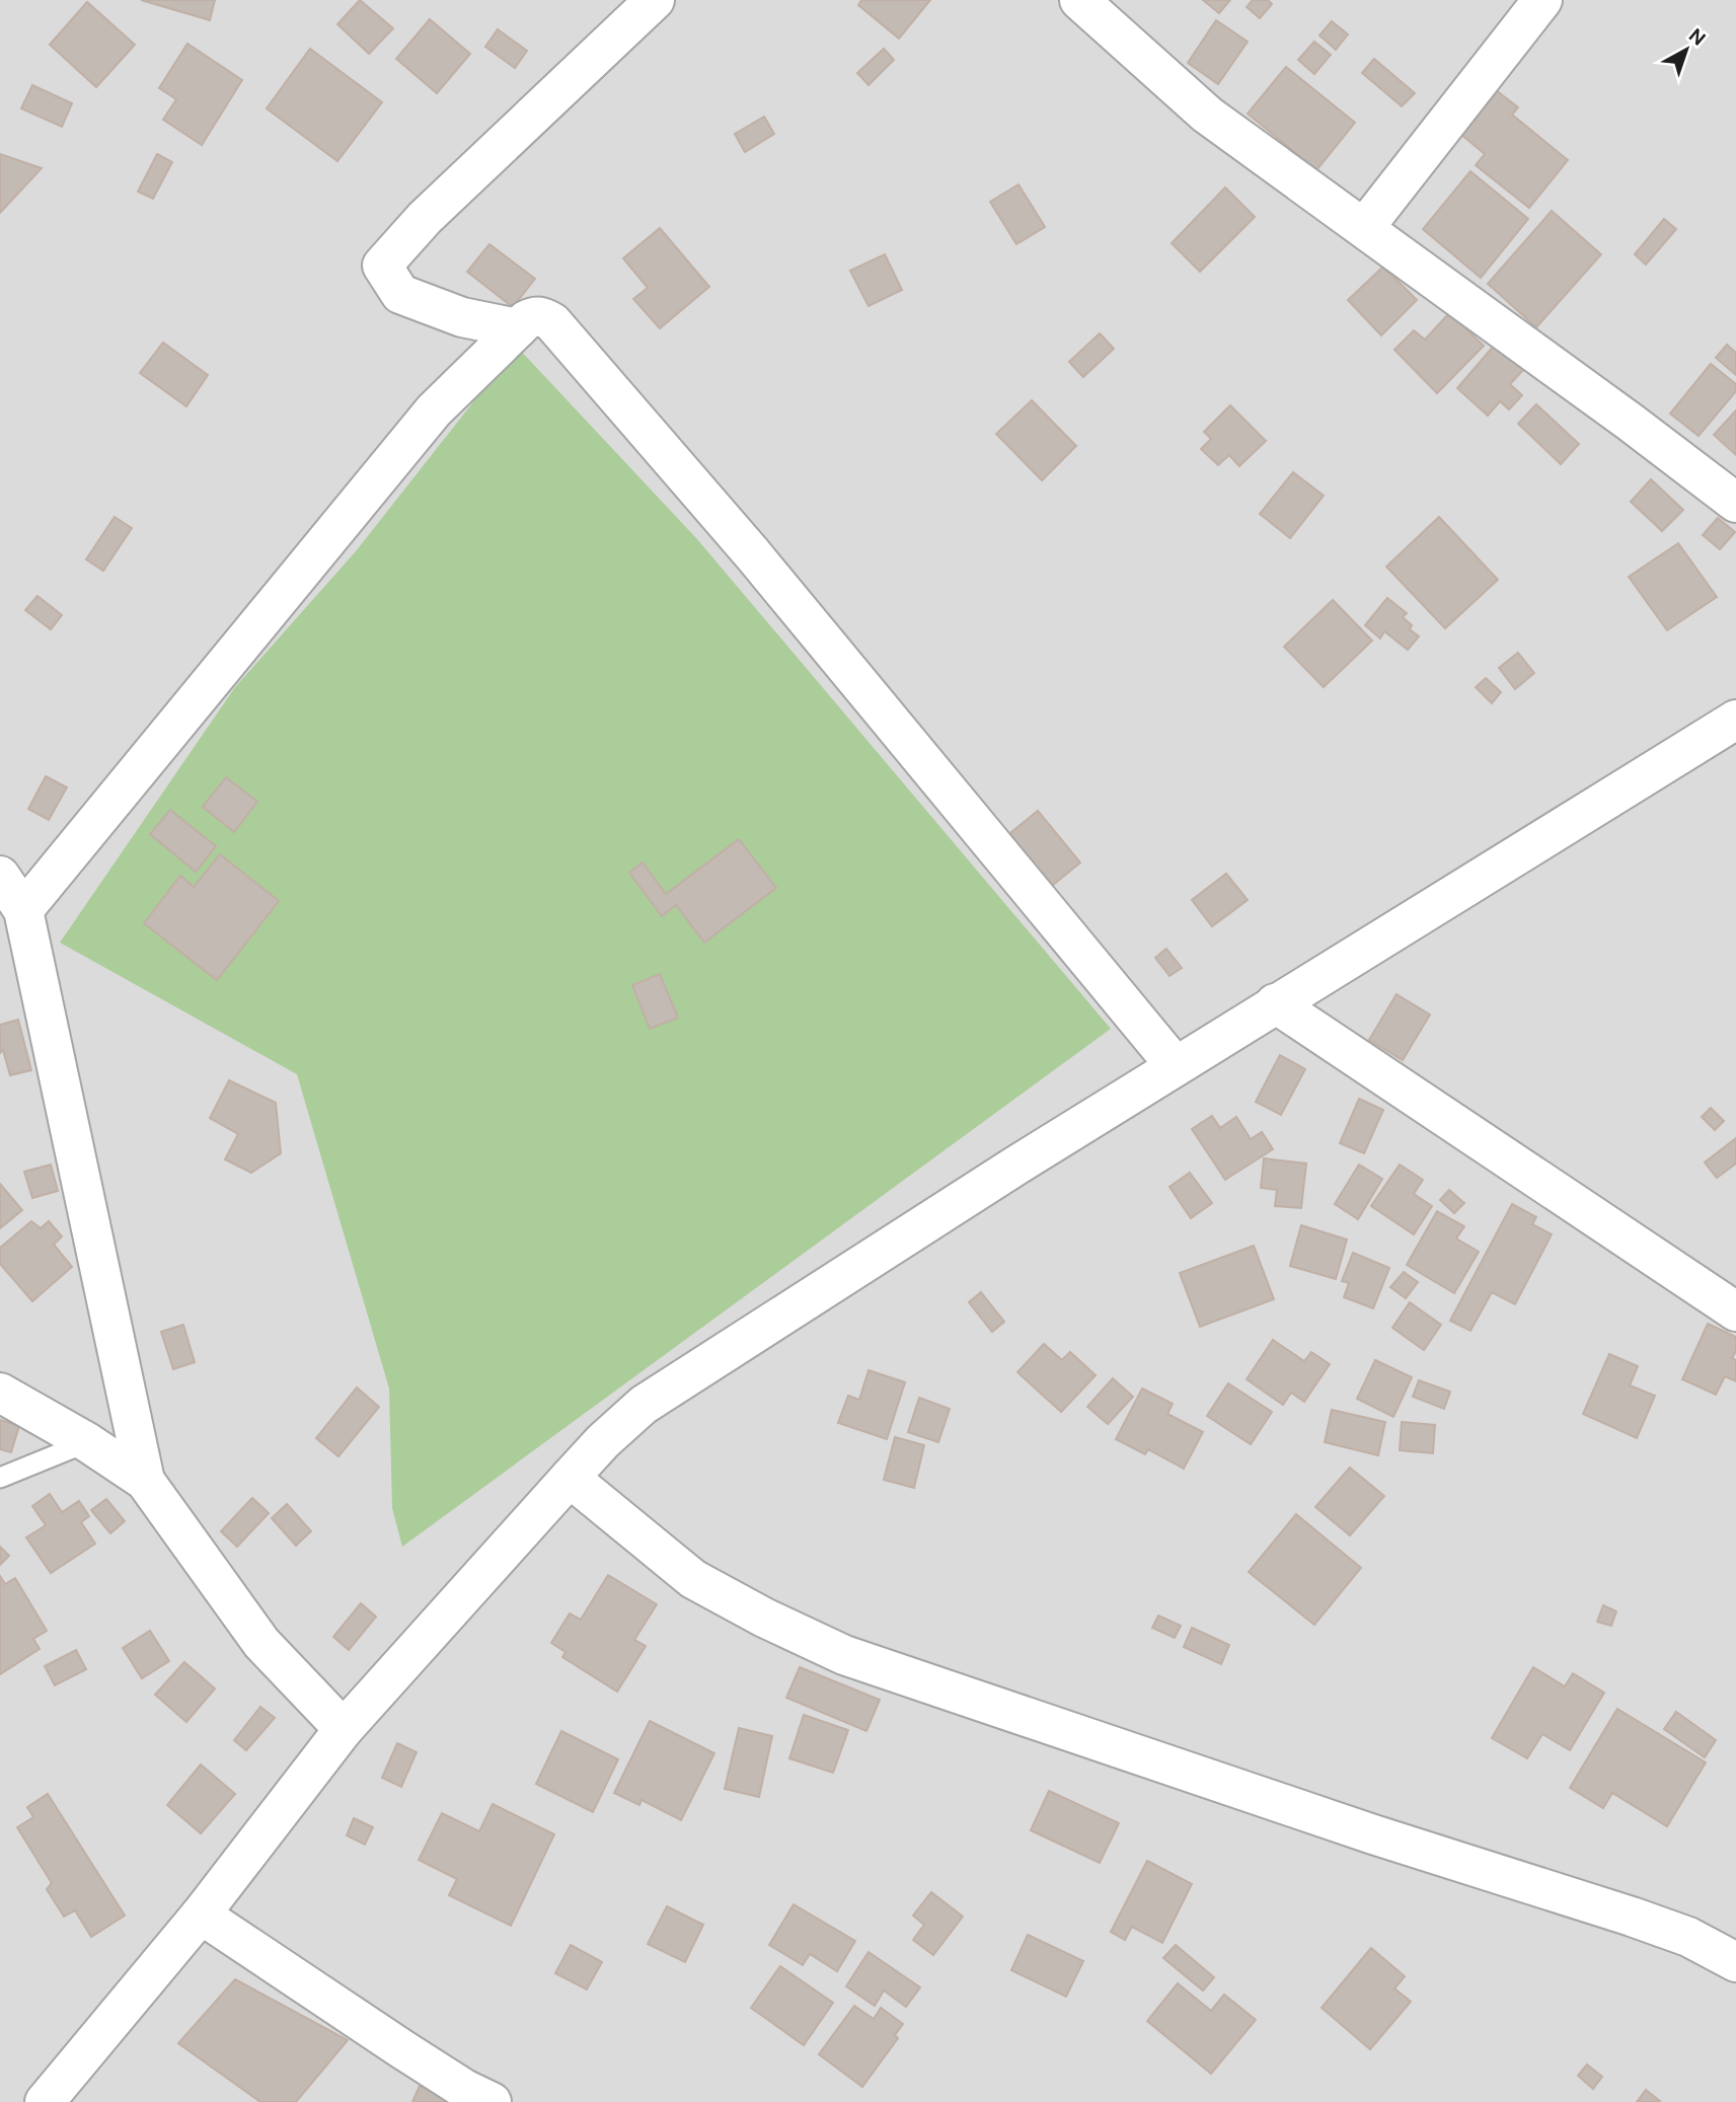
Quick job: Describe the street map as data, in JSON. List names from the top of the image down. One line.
{"north":"top right"}
